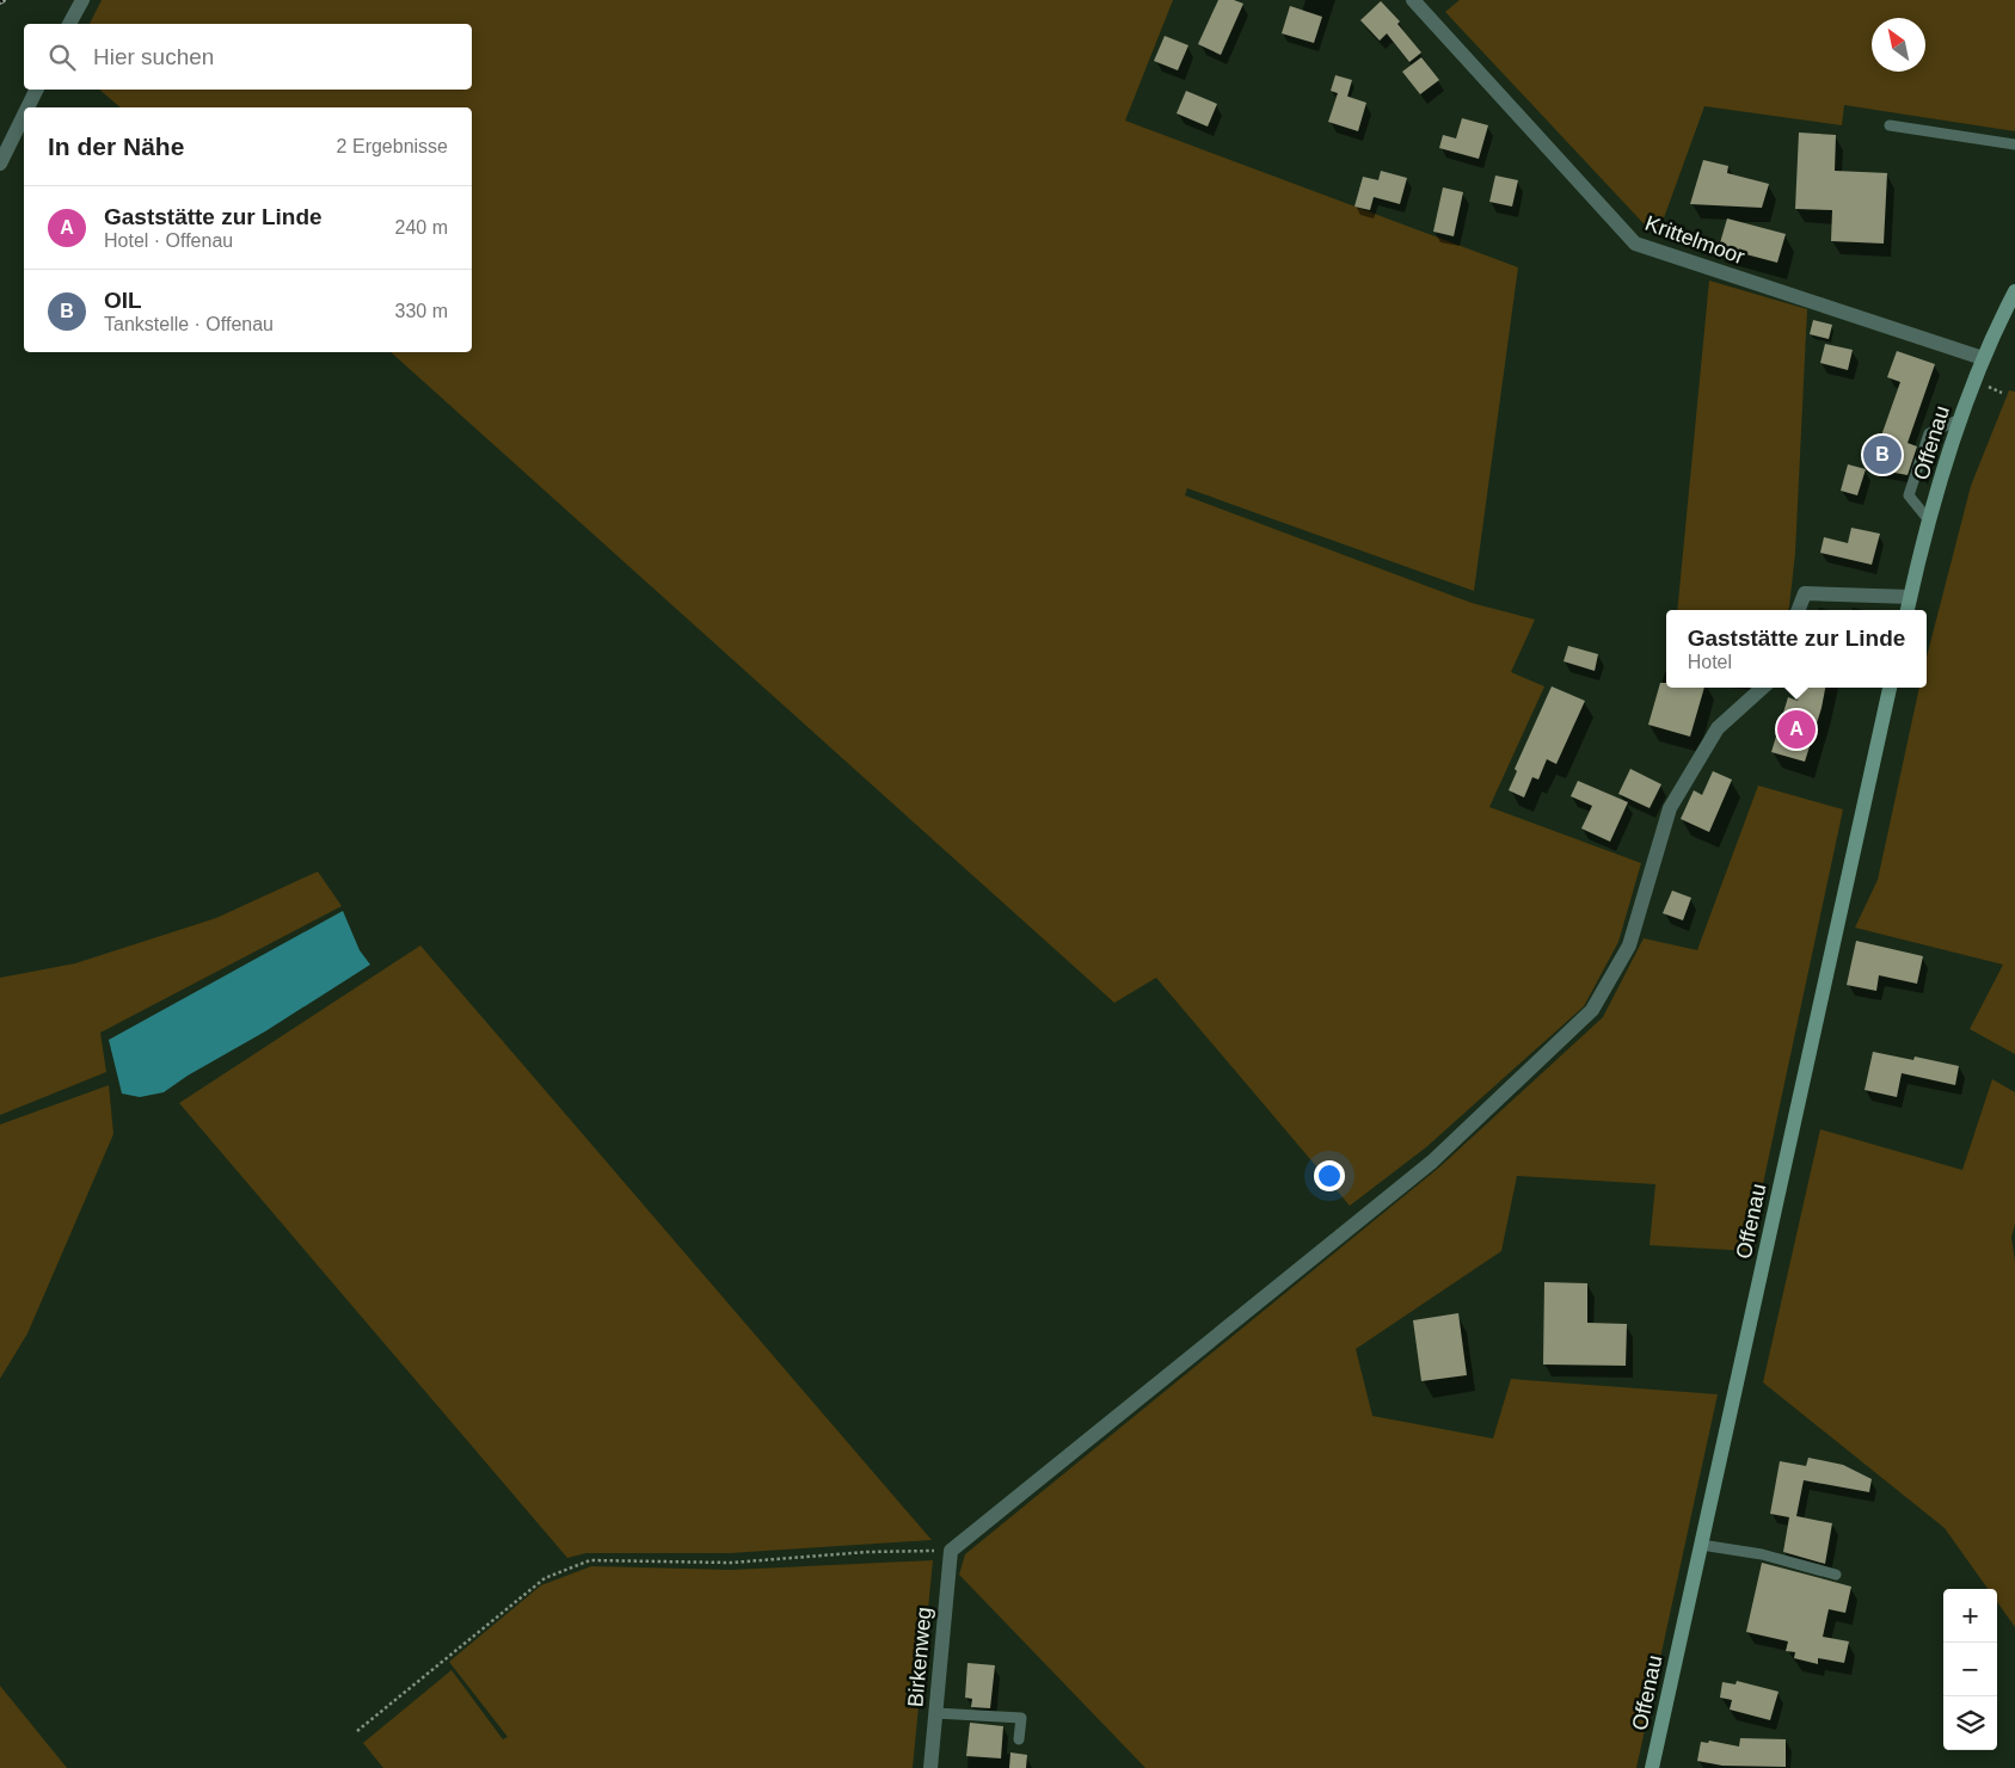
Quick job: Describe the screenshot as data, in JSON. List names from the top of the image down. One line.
{"streets":{"main road":["Offenau"],"street":["Krittelmoor","Birkenweg"]},"crossings":[["Krittelmoor","Offenau"]],"north":"top left","page":{"search":"Hier suchen","heading":["In der Nähe","2 Ergebnisse"],"list":[{"mark":"A","name":"Gaststätte zur Linde","note":"Hotel · Offenau","value":"240 m"},{"mark":"B","name":"OIL","note":"Tankstelle · Offenau","value":"330 m"}],"pins":["B","A"],"popup":["Gaststätte zur Linde","Hotel"],"map_buttons":["+","−"]}}
